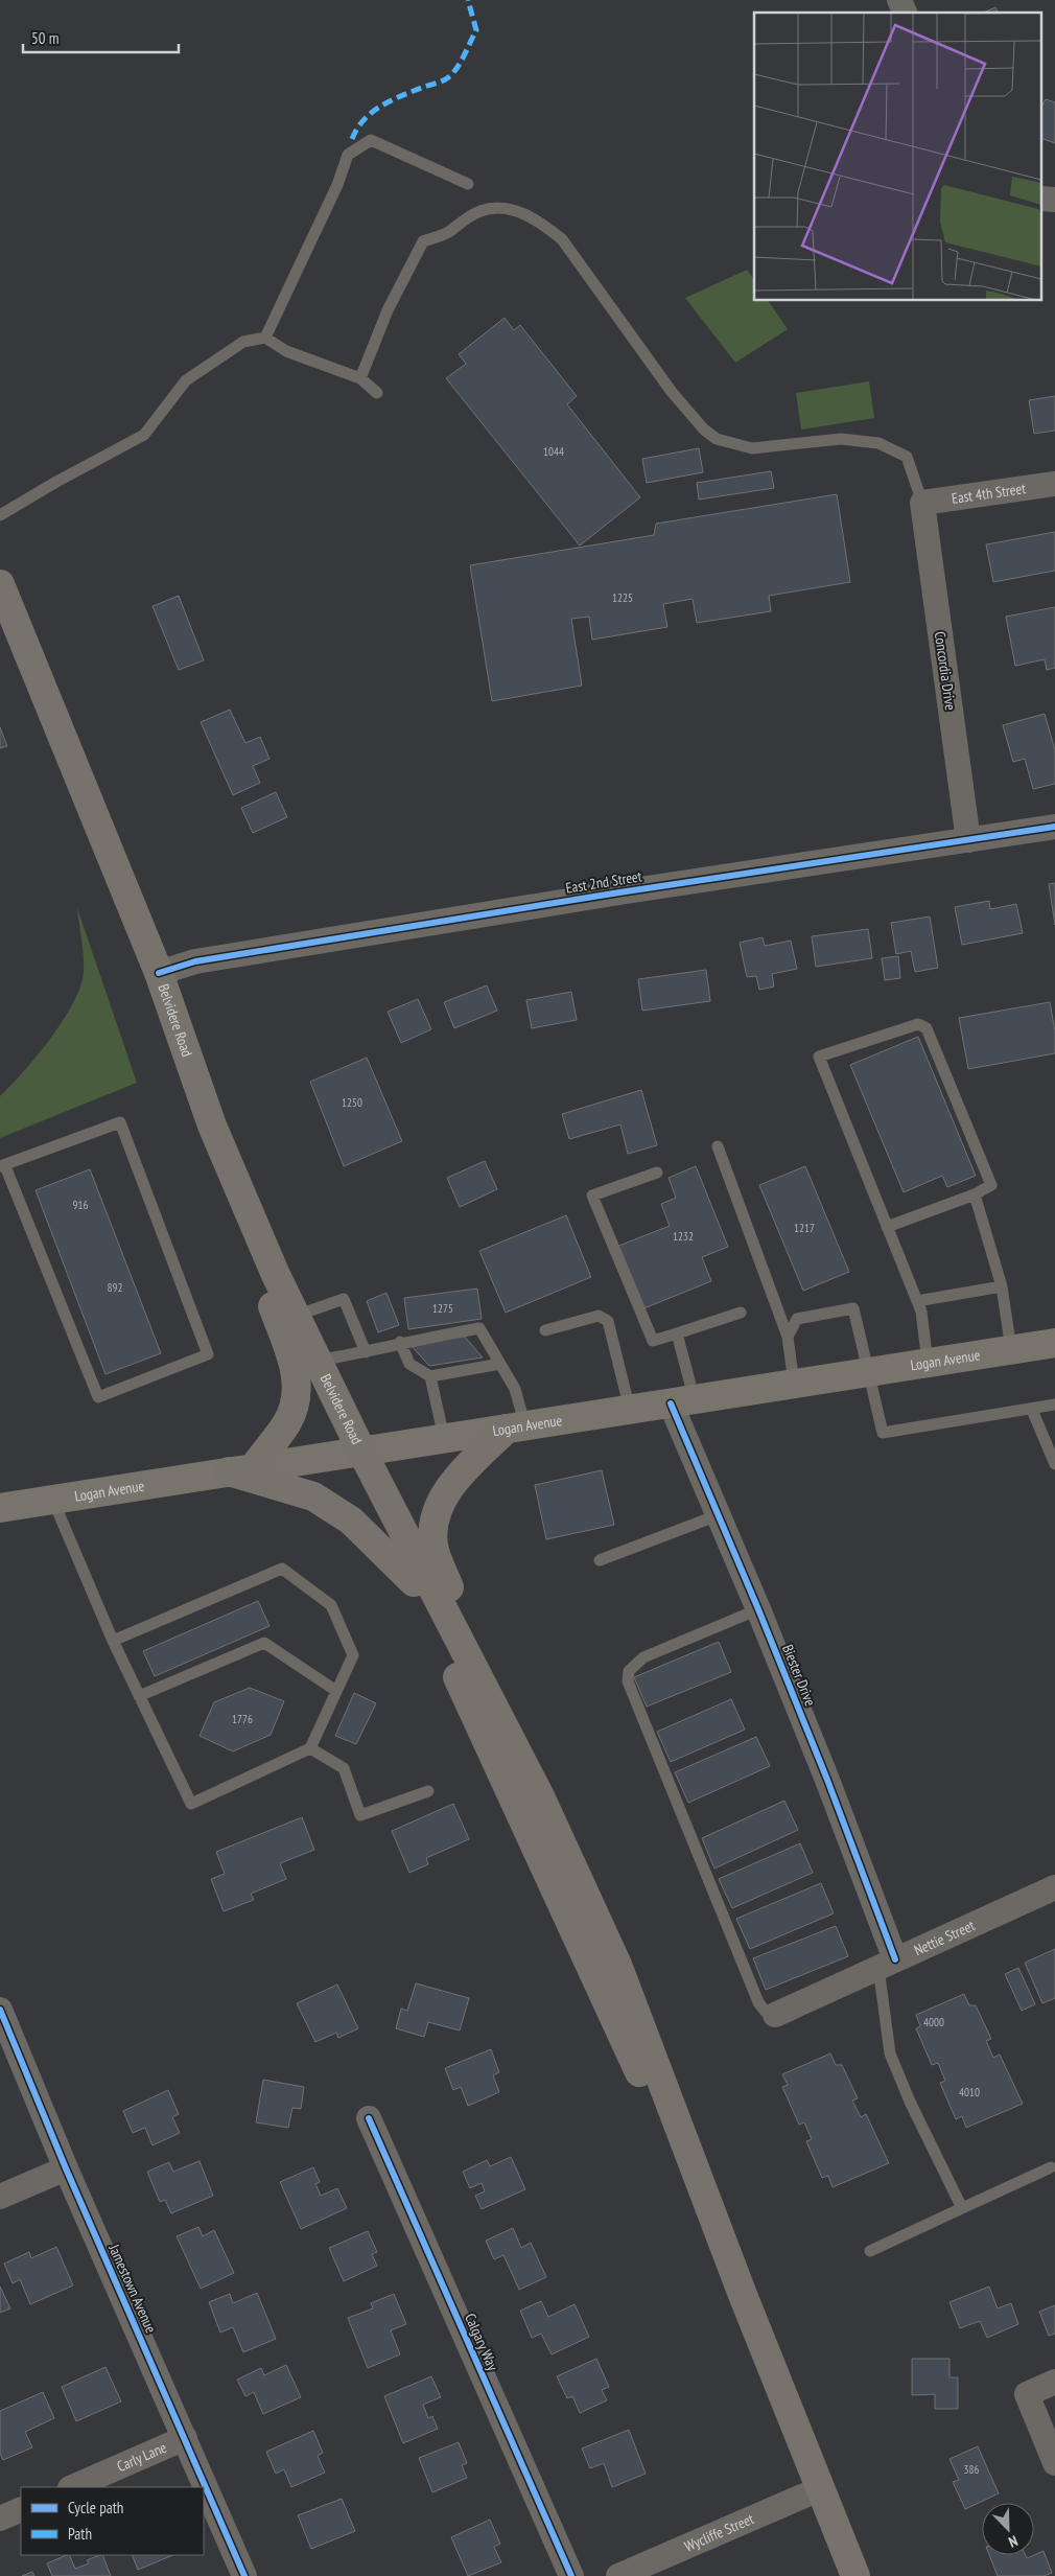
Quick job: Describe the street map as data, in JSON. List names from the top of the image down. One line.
{"streets":{"main road":["Belvidere Road","Logan Avenue"],"street":["East 4th Street","Concordia Drive","East 2nd Street","Biester Drive","Nettie Street","Jamestown Avenue","Calgary Way","Carly Lane","Wycliffe Street"]},"crossings":[["East 4th Street","Concordia Drive"],["Concordia Drive","East 2nd Street"],["East 2nd Street","Belvidere Road"],["Belvidere Road","Logan Avenue"],["Logan Avenue","Biester Drive"],["Biester Drive","Nettie Street"],["Jamestown Avenue","Carly Lane"]],"house_numbers":["1044","1225","1250","916","1217","1232","892","1275","1776","4000","4010","386"],"legend":["Cycle path","Path"],"scale_bar":"50 m","north":"bottom right"}
